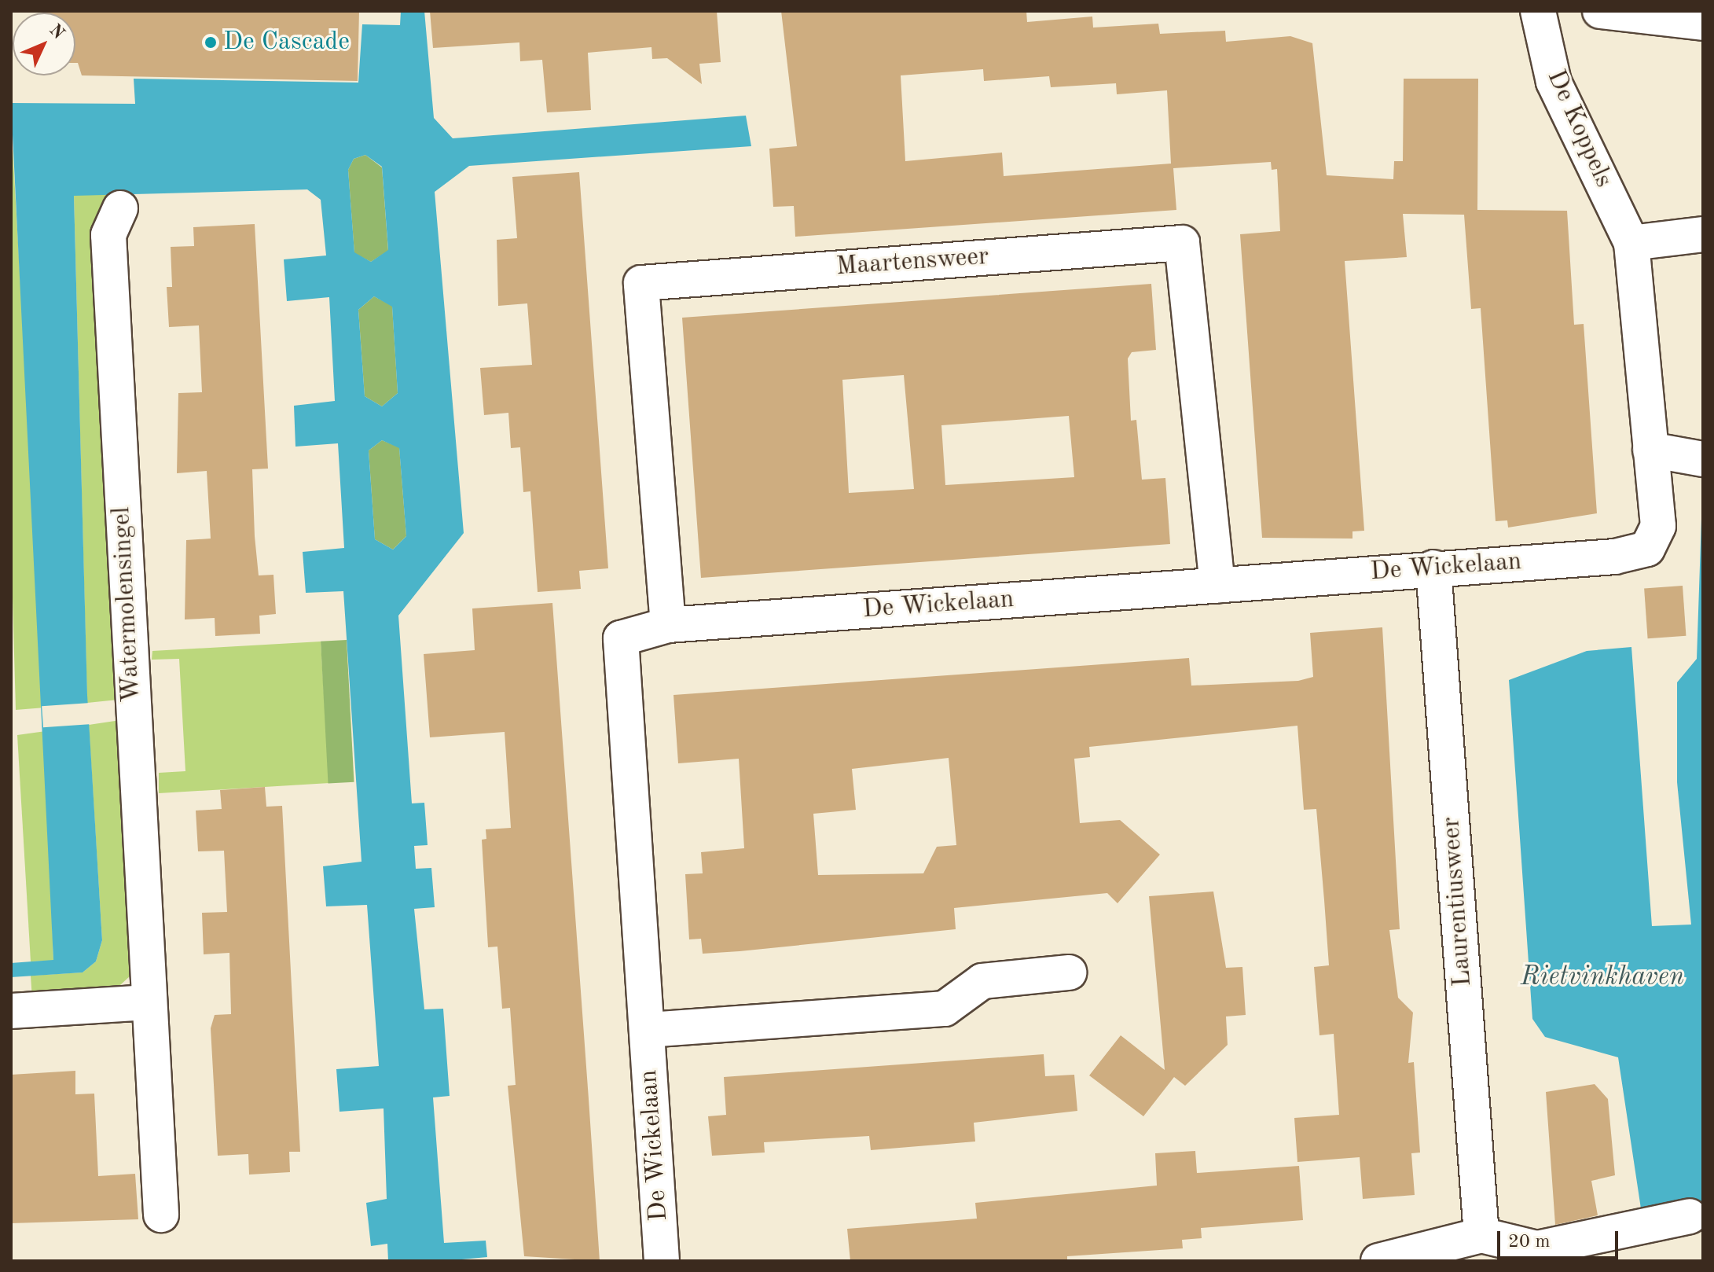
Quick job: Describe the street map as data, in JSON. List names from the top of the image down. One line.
{"streets":{"street":["De Koppels","Maartensweer","De Wickelaan","Watermolensingel","Laurentiusweer"]},"crossings":[["De Koppels","De Wickelaan"],["Maartensweer","De Wickelaan"],["De Wickelaan","Laurentiusweer"]],"water":["Rietvinkhaven"],"places":["De Cascade"],"scale_bar":"20 m","north":"top right"}
